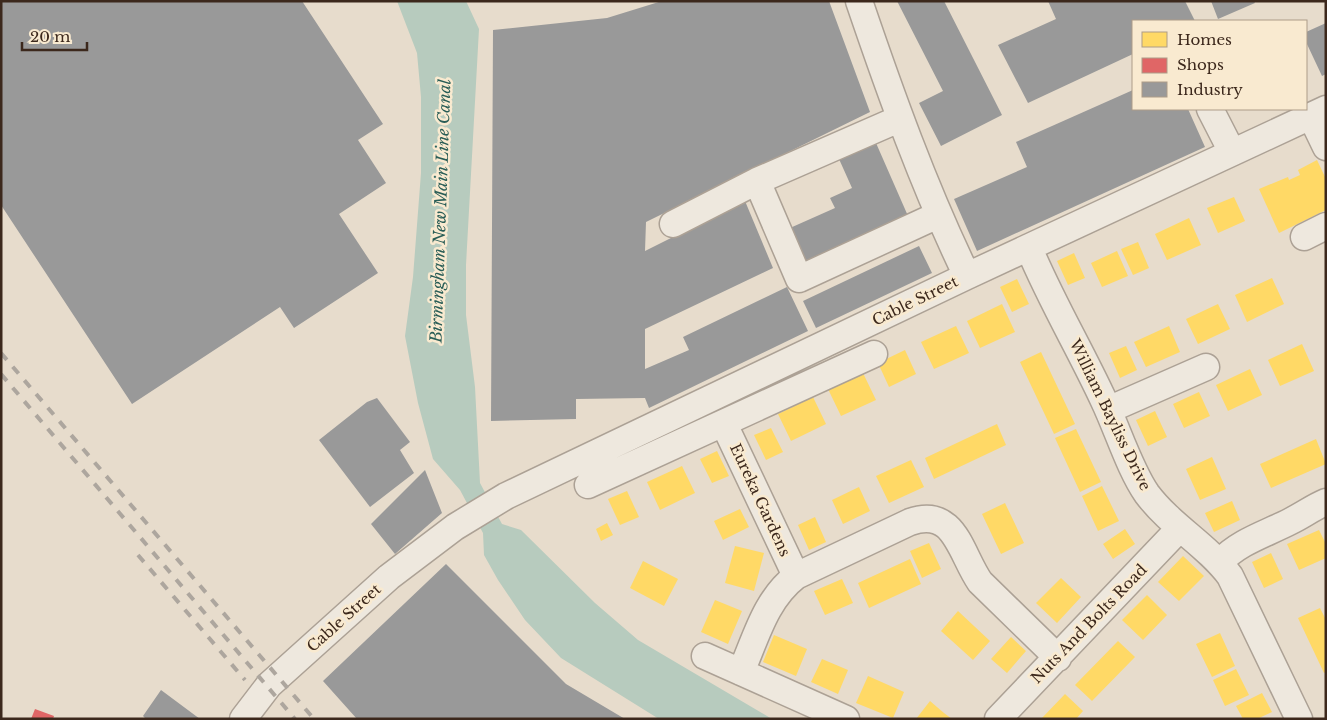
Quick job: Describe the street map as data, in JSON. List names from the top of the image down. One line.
{"streets":{"street":["Cable Street","William Bayliss Drive","Eureka Gardens","Nuts And Bolts Road"]},"crossings":[["Cable Street","William Bayliss Drive"],["William Bayliss Drive","Nuts And Bolts Road"],["Eureka Gardens","Nuts And Bolts Road"]],"water":["Birmingham New Main Line Canal"],"legend":["Homes","Shops","Industry"],"scale_bar":"20 m"}
